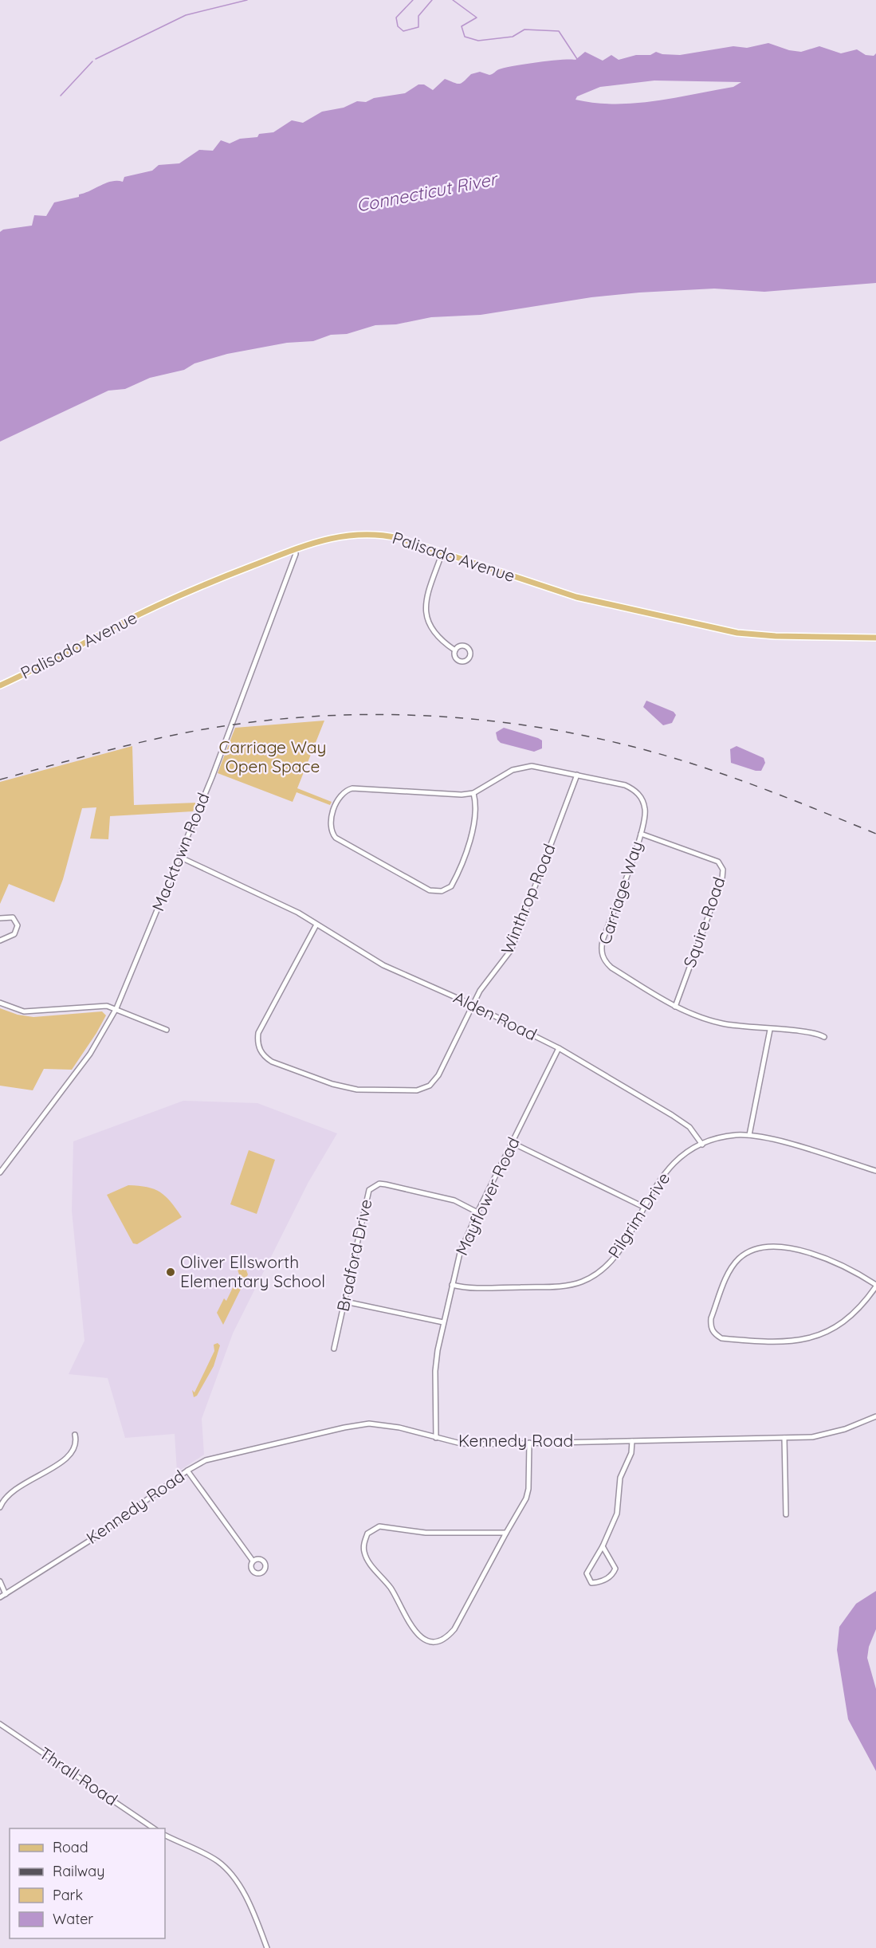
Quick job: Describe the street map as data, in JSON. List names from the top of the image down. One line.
{"streets":{"main road":["Palisado Avenue"],"street":["Macktown Road","Carriage Way","Winthrop Road","Squire Road","Alden Road","Mayflower Road","Pilgrim Drive","Bradford Drive","Kennedy Road","Thrall Road"]},"crossings":[["Palisado Avenue","Macktown Road"],["Macktown Road","Alden Road"],["Carriage Way","Winthrop Road"],["Carriage Way","Squire Road"],["Winthrop Road","Alden Road"],["Alden Road","Mayflower Road"],["Alden Road","Pilgrim Drive"],["Mayflower Road","Pilgrim Drive"],["Mayflower Road","Bradford Drive"],["Mayflower Road","Kennedy Road"]],"water":["Connecticut River"],"parks":["Carriage Way Open Space"],"places":["Oliver Ellsworth Elementary School"],"legend":["Road","Railway","Park","Water"]}
